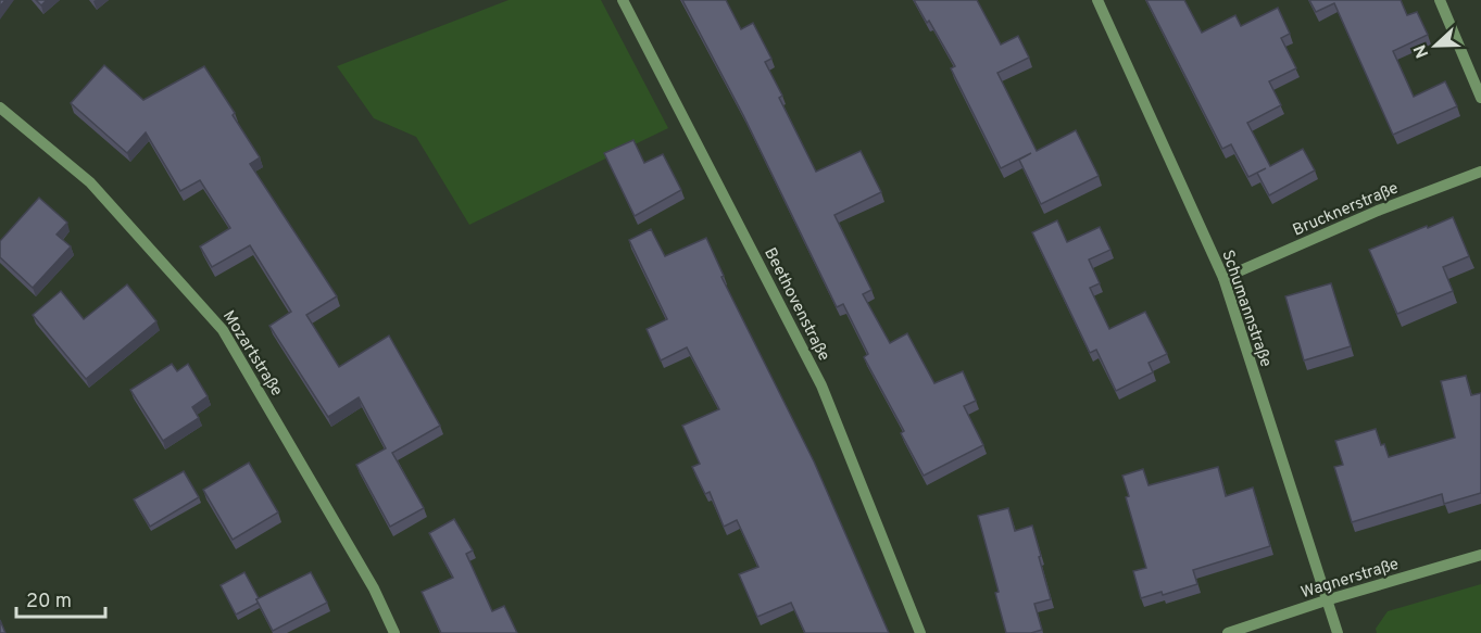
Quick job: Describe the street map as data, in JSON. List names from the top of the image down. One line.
{"streets":{"street":["Brucknerstraße","Beethovenstraße","Schumannstraße","Mozartstraße","Wagnerstraße"]},"crossings":[["Brucknerstraße","Schumannstraße"],["Schumannstraße","Wagnerstraße"]],"scale_bar":"20 m","north":"left"}
